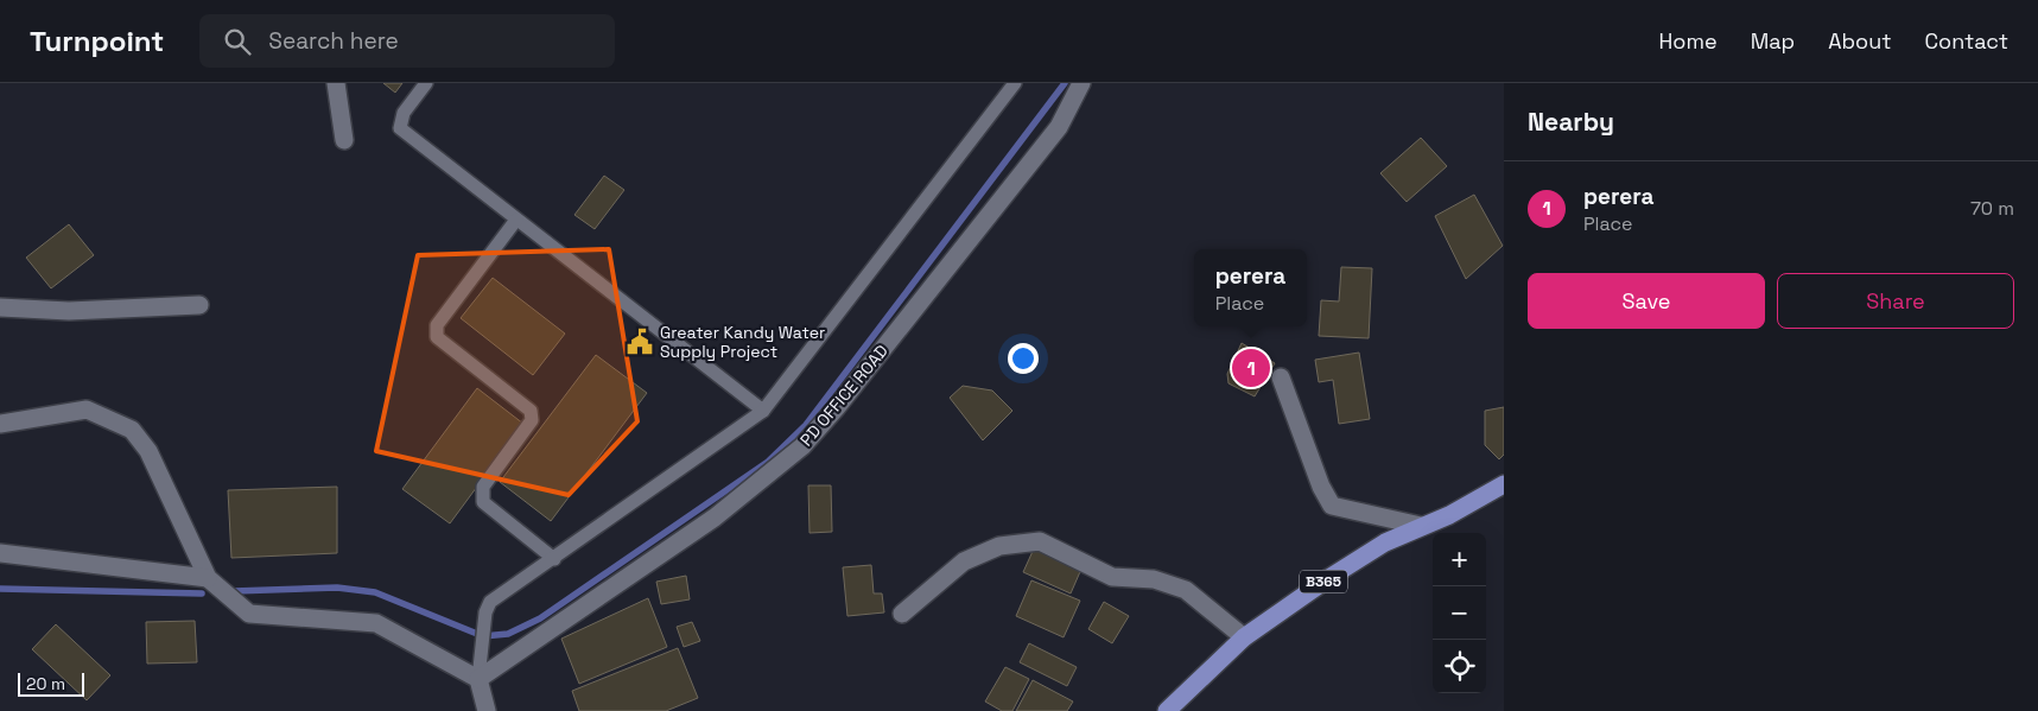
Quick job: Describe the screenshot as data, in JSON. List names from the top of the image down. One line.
{"streets":{"main road":["B365"],"street":["PD OFFICE ROAD"]},"places":{"public building":["Greater Kandy Water Supply Project"]},"scale_bar":"20 m","page":{"header":"Turnpoint","search":"Search here","nav":["Home","Map","About","Contact"],"heading":"Nearby","list":[{"mark":"1","name":"perera","note":"Place","value":"70 m"}],"popup":["perera","Place"],"buttons":["Save","Share"],"pins":"1","map_buttons":["+","−"],"scale":"20 m"}}
